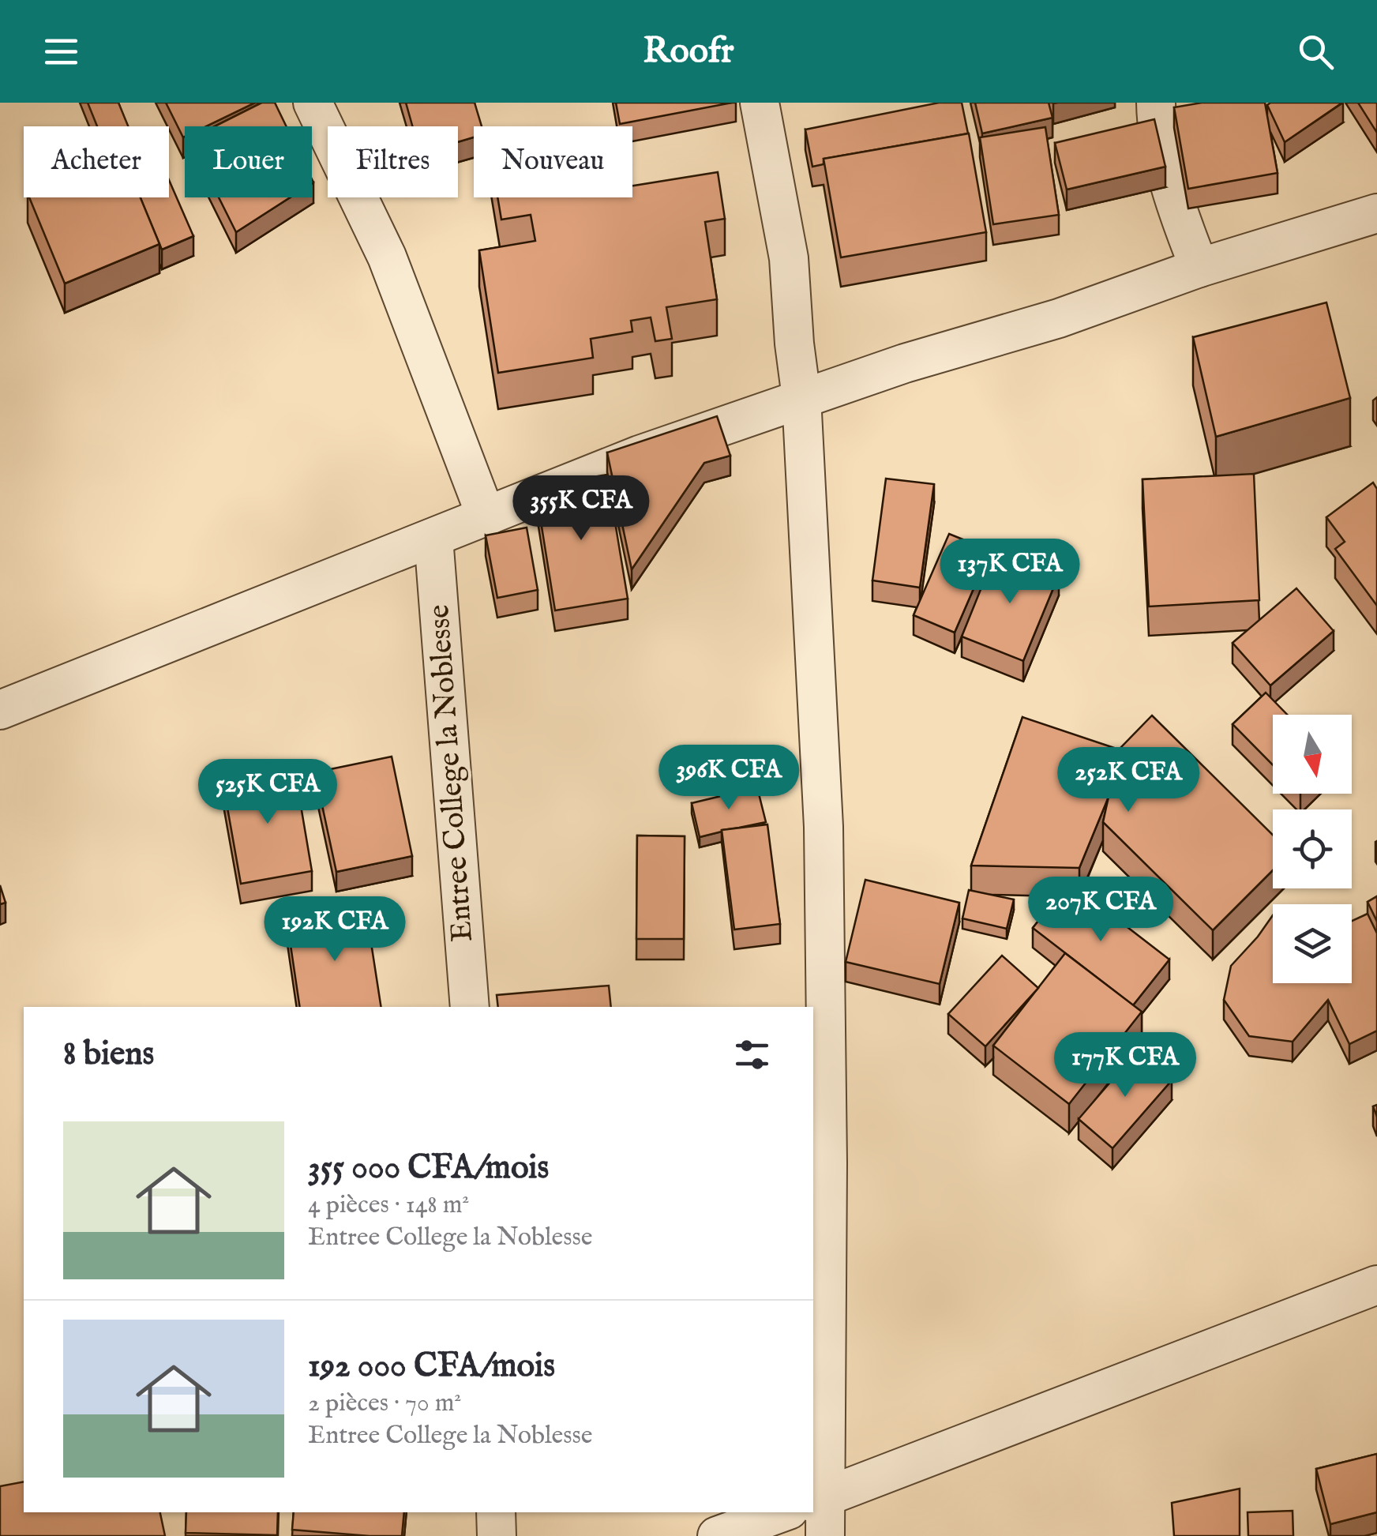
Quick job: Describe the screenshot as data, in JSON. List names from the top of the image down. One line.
{"streets":{"street":["Entree College la Noblesse"]},"north":"bottom","page":{"header":"Roofr","chip":["Acheter","Louer","Filtres","Nouveau"],"price":["355K CFA","137K CFA","396K CFA","252K CFA","525K CFA","207K CFA","192K CFA","177K CFA"],"heading":"8 biens","list":[{"name":"355 000 CFA/mois","note":"4 pièces · 148 m² · Entree College la Noblesse"},{"name":"192 000 CFA/mois","note":"2 pièces · 70 m² · Entree College la Noblesse"}]}}
